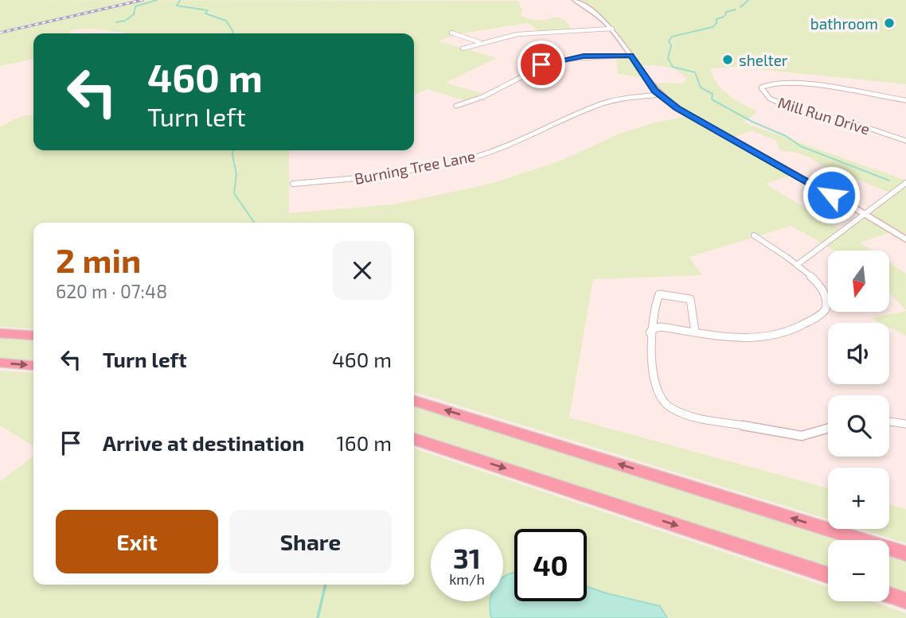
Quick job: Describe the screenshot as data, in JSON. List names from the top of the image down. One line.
{"streets":{"street":["Mill Run Drive","Burning Tree Lane"]},"places":["bathroom","shelter"],"north":"bottom","page":{"turn":["460 m","Turn left"],"heading":["2 min","620 m · 07:48"],"map_buttons":["+","−"],"list":[{"name":"Turn left","value":"460 m"},{"name":"Arrive at destination","value":"160 m"}],"buttons":["Exit","Share"],"speed":"31 km/h","limit":"40"}}
